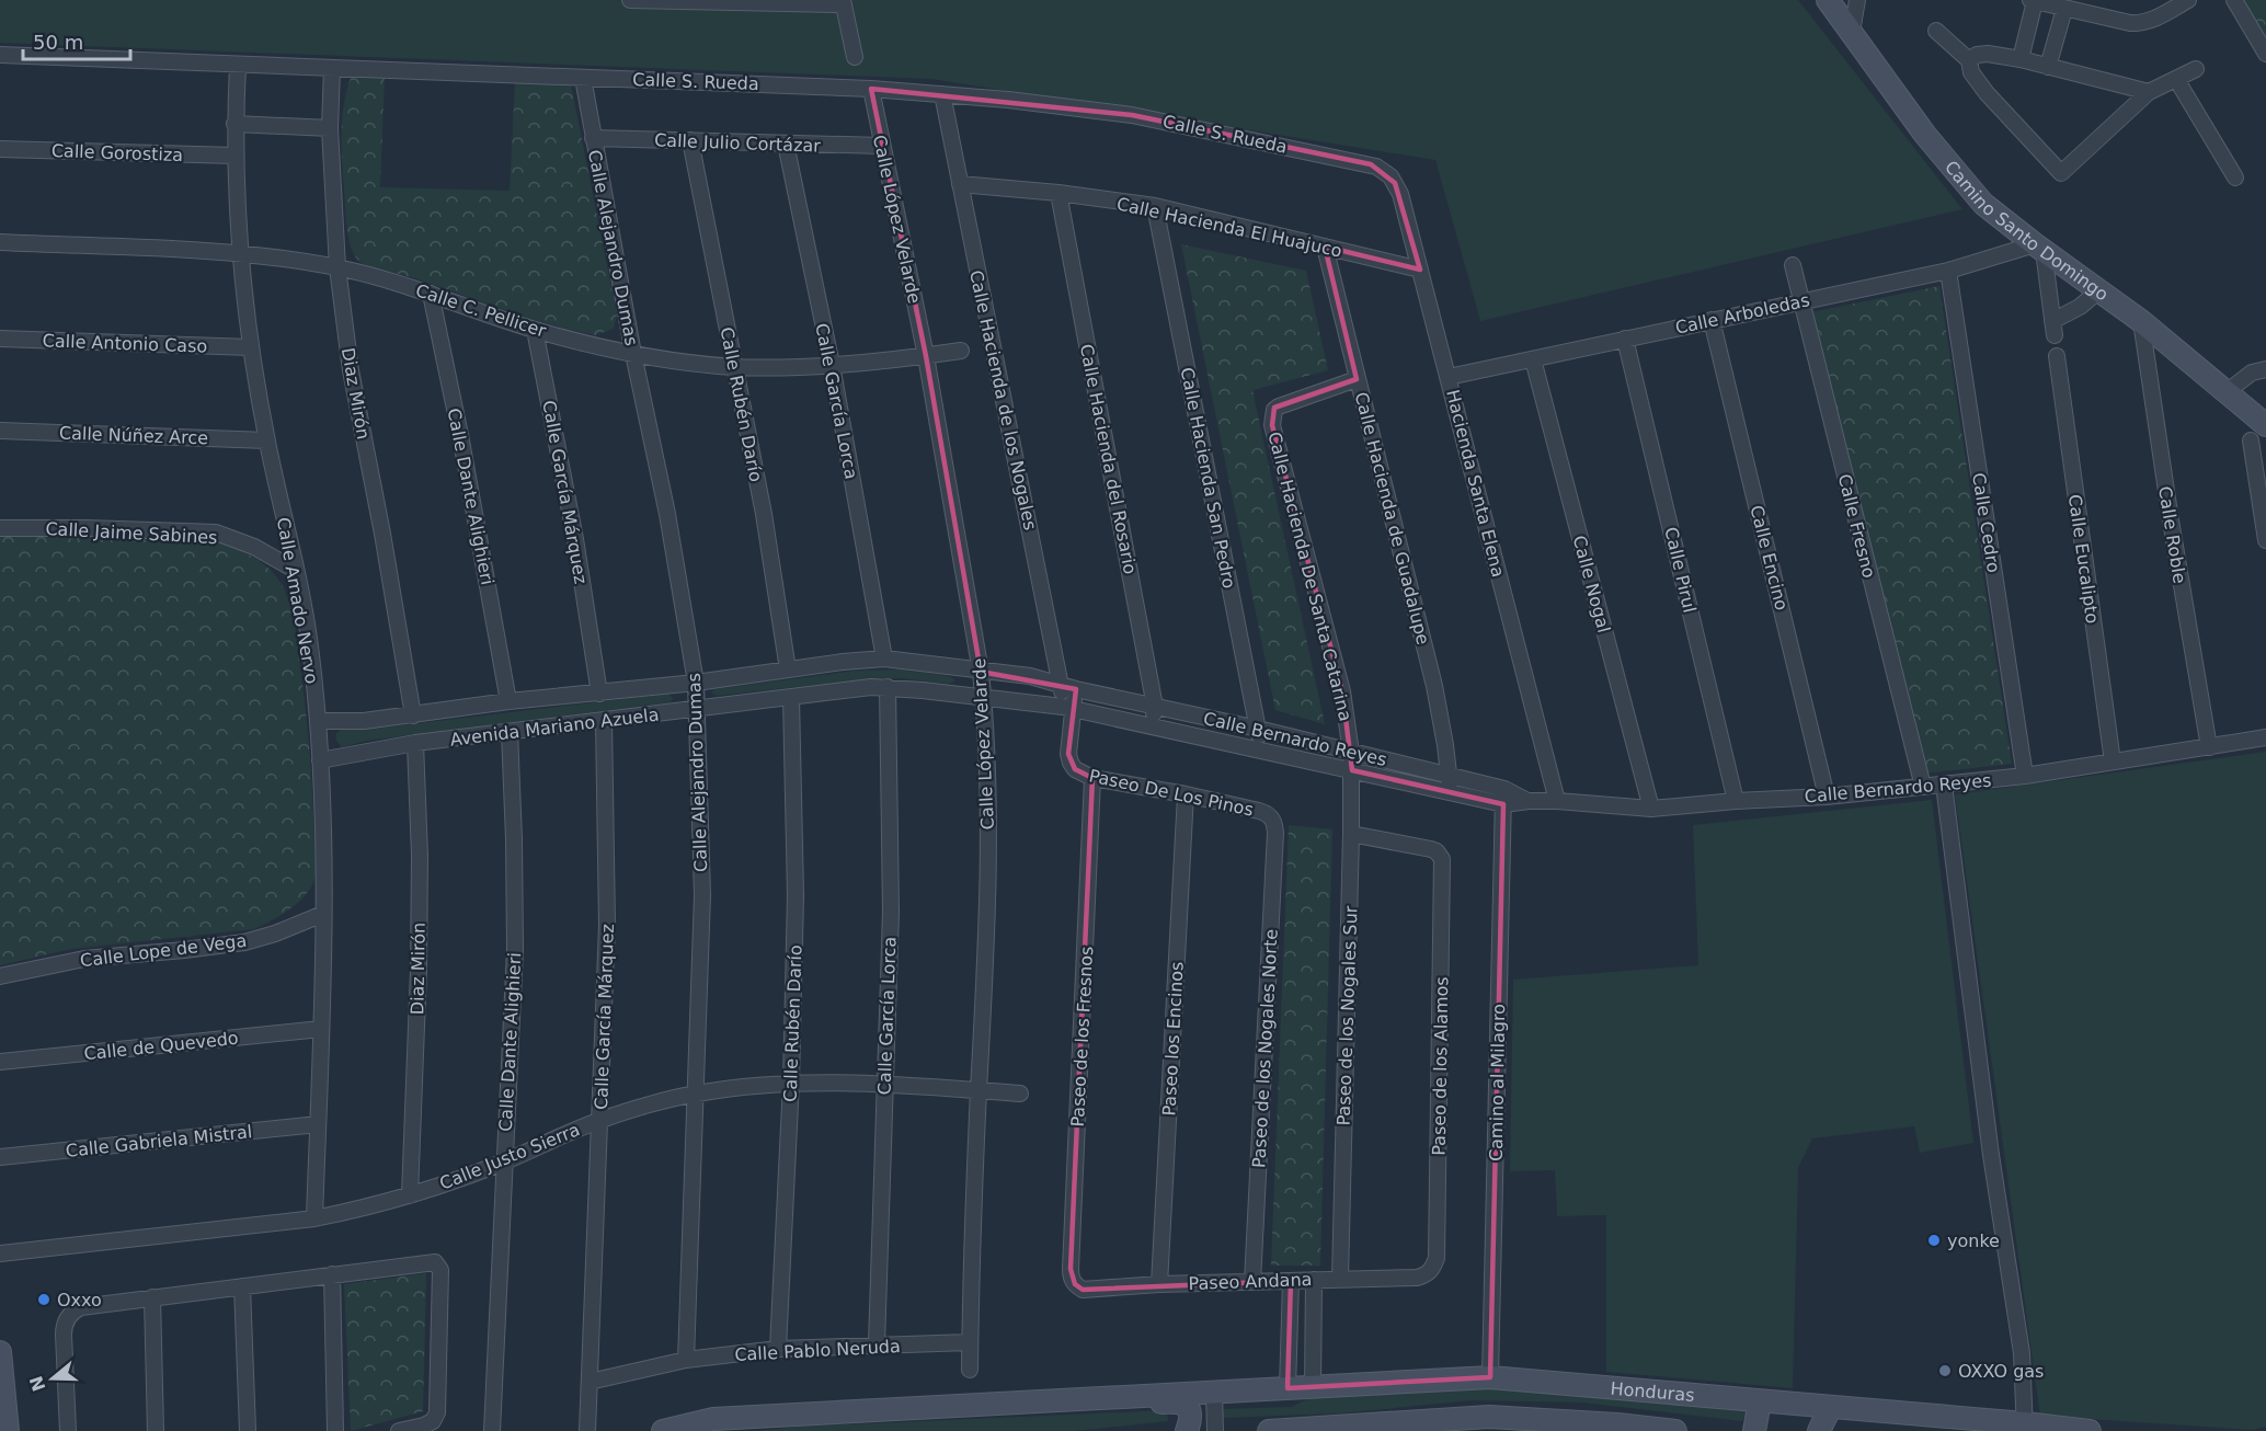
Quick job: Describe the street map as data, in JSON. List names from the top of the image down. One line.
{"streets":{"street":["Calle S. Rueda","Calle Julio Cortázar","Calle Gorostiza","Calle López Velarde","Calle Hacienda El Huajuco","Camino Santo Domingo","Calle Alejandro Dumas","Calle C. Pellicer","Calle Arboledas","Calle Antonio Caso","Diaz Mirón","Calle Hacienda de los Nogales","Calle García Lorca","Calle Rubén Darío","Calle Núñez Arce","Calle Hacienda del Rosario","Calle Hacienda San Pedro","Hacienda Santa Elena","Calle García Márquez","Calle Dante Alighieri","Calle Hacienda de Guadalupe","Calle Cedro","Calle Fresno","Calle Jaime Sabines","Calle Roble","Calle Encino","Calle Eucalipto","Calle Pirul","Calle Hacienda De Santa Catarina","Calle Nogal","Calle Amado Nervo","Avenida Mariano Azuela","Calle Bernardo Reyes","Paseo De Los Pinos","Calle Lope de Vega","Paseo de los Nogales Sur","Paseo de los Fresnos","Paseo los Encinos","Calle de Quevedo","Paseo de los Nogales Norte","Paseo de los Alamos","Camino al Milagro","Calle Gabriela Mistral","Calle Justo Sierra","Paseo Andana","Calle Pablo Neruda","Honduras"]},"crossings":[["Calle S. Rueda","Calle López Velarde"],["Calle S. Rueda","Calle Alejandro Dumas"],["Calle S. Rueda","Diaz Mirón"],["Calle S. Rueda","Calle Hacienda de los Nogales"],["Calle S. Rueda","Hacienda Santa Elena"],["Calle S. Rueda","Calle Amado Nervo"],["Calle Julio Cortázar","Calle López Velarde"],["Calle Julio Cortázar","Calle Alejandro Dumas"],["Calle Julio Cortázar","Calle García Lorca"],["Calle Julio Cortázar","Calle Rubén Darío"],["Calle Gorostiza","Calle Amado Nervo"],["Calle López Velarde","Calle C. Pellicer"],["Calle López Velarde","Avenida Mariano Azuela"],["Calle López Velarde","Calle Justo Sierra"],["Calle López Velarde","Calle Pablo Neruda"],["Calle Hacienda El Huajuco","Calle Hacienda de los Nogales"],["Calle Hacienda El Huajuco","Calle Hacienda del Rosario"],["Calle Hacienda El Huajuco","Calle Hacienda San Pedro"],["Calle Hacienda El Huajuco","Hacienda Santa Elena"],["Calle Hacienda El Huajuco","Calle Hacienda de Guadalupe"],["Camino Santo Domingo","Calle Arboledas"],["Camino Santo Domingo","Calle Roble"],["Calle Alejandro Dumas","Calle C. Pellicer"],["Calle Alejandro Dumas","Avenida Mariano Azuela"],["Calle Alejandro Dumas","Calle Justo Sierra"],["Calle Alejandro Dumas","Calle Pablo Neruda"],["Calle C. Pellicer","Diaz Mirón"],["Calle C. Pellicer","Calle García Lorca"],["Calle C. Pellicer","Calle Rubén Darío"],["Calle C. Pellicer","Calle García Márquez"],["Calle C. Pellicer","Calle Dante Alighieri"],["Calle C. Pellicer","Calle Amado Nervo"],["Calle Arboledas","Hacienda Santa Elena"],["Calle Arboledas","Calle Cedro"],["Calle Arboledas","Calle Fresno"],["Calle Arboledas","Calle Encino"],["Calle Arboledas","Calle Pirul"],["Calle Arboledas","Calle Nogal"],["Calle Antonio Caso","Calle Amado Nervo"],["Diaz Mirón","Avenida Mariano Azuela"],["Diaz Mirón","Calle Justo Sierra"],["Calle Hacienda de los Nogales","Avenida Mariano Azuela"],["Calle Hacienda de los Nogales","Calle Bernardo Reyes"],["Calle Hacienda de los Nogales","Paseo De Los Pinos"],["Calle García Lorca","Avenida Mariano Azuela"],["Calle García Lorca","Calle Justo Sierra"],["Calle García Lorca","Calle Pablo Neruda"],["Calle Rubén Darío","Avenida Mariano Azuela"],["Calle Rubén Darío","Calle Justo Sierra"],["Calle Rubén Darío","Calle Pablo Neruda"],["Calle Núñez Arce","Calle Amado Nervo"],["Calle Hacienda del Rosario","Calle Bernardo Reyes"],["Calle Hacienda San Pedro","Calle Bernardo Reyes"],["Hacienda Santa Elena","Calle Bernardo Reyes"],["Calle García Márquez","Avenida Mariano Azuela"],["Calle García Márquez","Calle Justo Sierra"],["Calle García Márquez","Calle Pablo Neruda"],["Calle Dante Alighieri","Avenida Mariano Azuela"],["Calle Dante Alighieri","Calle Justo Sierra"],["Calle Hacienda de Guadalupe","Calle Hacienda De Santa Catarina"],["Calle Hacienda de Guadalupe","Calle Bernardo Reyes"],["Calle Cedro","Calle Bernardo Reyes"],["Calle Fresno","Calle Bernardo Reyes"],["Calle Jaime Sabines","Calle Amado Nervo"],["Calle Roble","Calle Bernardo Reyes"],["Calle Encino","Calle Bernardo Reyes"],["Calle Eucalipto","Calle Bernardo Reyes"],["Calle Pirul","Calle Bernardo Reyes"],["Calle Hacienda De Santa Catarina","Calle Bernardo Reyes"],["Calle Hacienda De Santa Catarina","Paseo de los Nogales Sur"],["Calle Nogal","Calle Bernardo Reyes"],["Calle Amado Nervo","Avenida Mariano Azuela"],["Calle Amado Nervo","Calle Lope de Vega"],["Calle Amado Nervo","Calle de Quevedo"],["Calle Amado Nervo","Calle Gabriela Mistral"],["Calle Amado Nervo","Calle Justo Sierra"],["Avenida Mariano Azuela","Calle Bernardo Reyes"],["Avenida Mariano Azuela","Paseo De Los Pinos"],["Calle Bernardo Reyes","Paseo De Los Pinos"],["Calle Bernardo Reyes","Paseo de los Nogales Sur"],["Calle Bernardo Reyes","Camino al Milagro"],["Paseo De Los Pinos","Paseo de los Fresnos"],["Paseo De Los Pinos","Paseo los Encinos"],["Paseo De Los Pinos","Paseo de los Nogales Norte"],["Paseo de los Nogales Sur","Paseo de los Alamos"],["Paseo de los Nogales Sur","Paseo Andana"],["Paseo de los Fresnos","Paseo Andana"],["Paseo los Encinos","Paseo Andana"],["Paseo de los Nogales Norte","Paseo Andana"],["Paseo de los Alamos","Paseo Andana"],["Camino al Milagro","Honduras"]],"places":["yonke","Oxxo","OXXO gas"],"scale_bar":"50 m","north":"left"}
